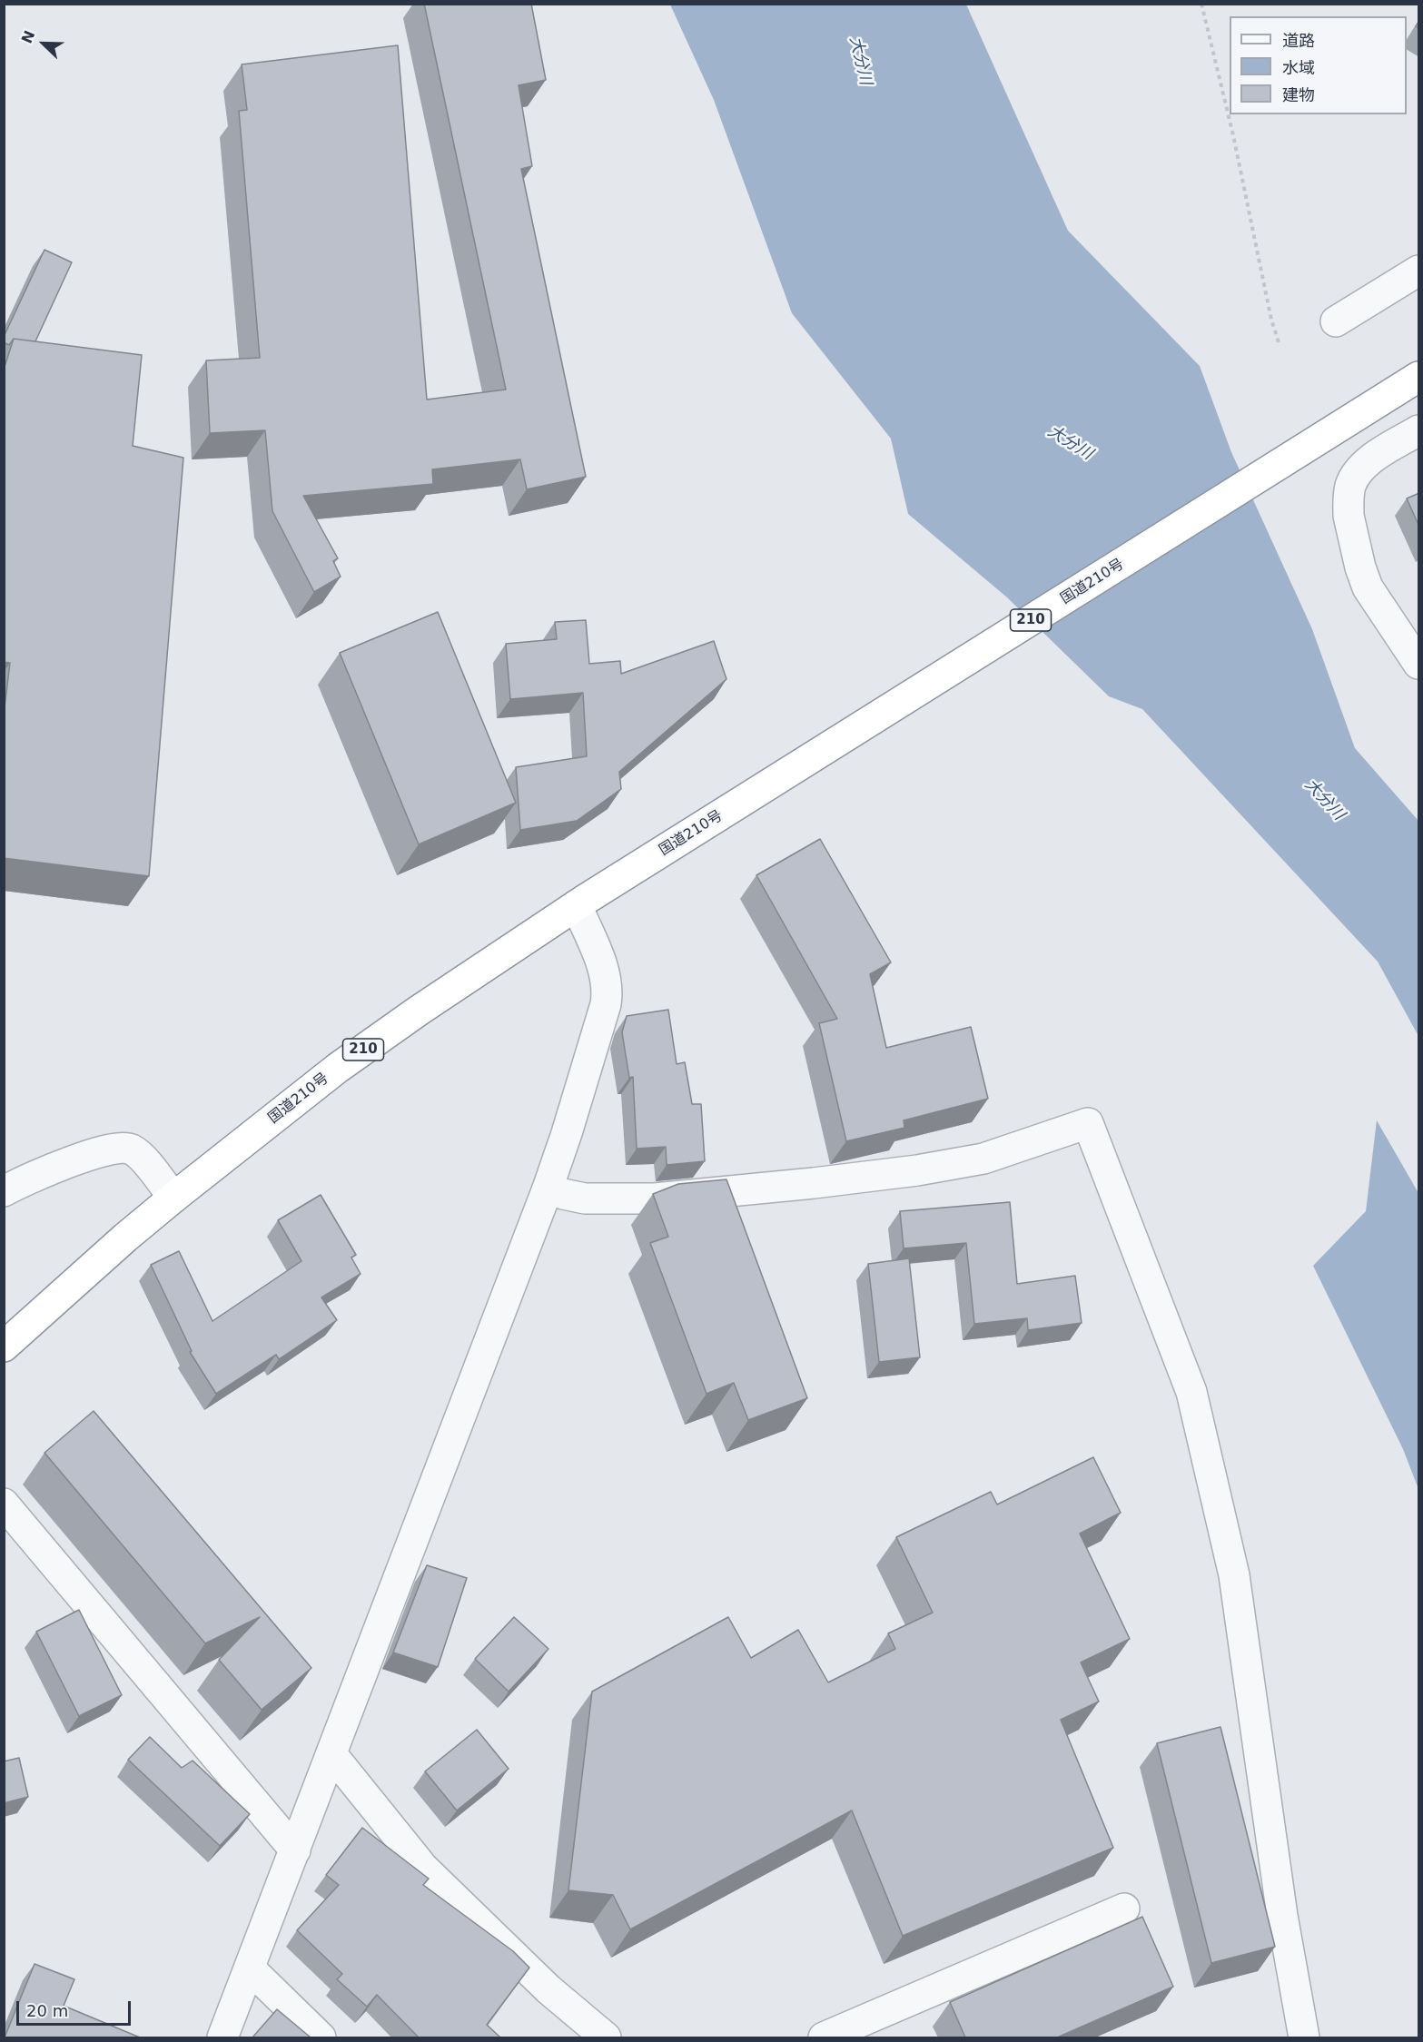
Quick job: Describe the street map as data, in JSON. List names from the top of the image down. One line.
{"streets":{"highway":["国道210号","210"]},"water":["大分川"],"legend":["道路","水域","建物"],"scale_bar":"20 m","north":"top left"}
